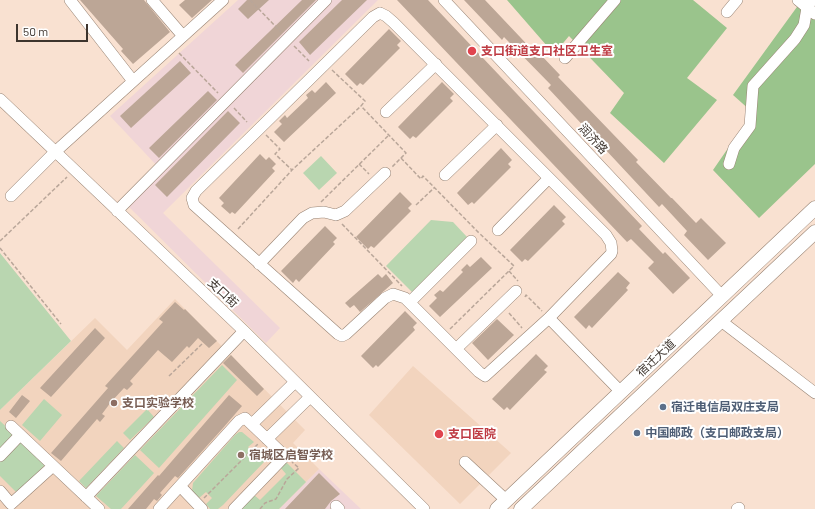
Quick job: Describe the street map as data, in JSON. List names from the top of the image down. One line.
{"streets":{"main road":["宿迁大道"],"street":["润济路","支口街"]},"crossings":[["润济路","宿迁大道"]],"places":["支口街道支口社区卫生室","支口实验学校","宿迁电信局双庄支局","中国邮政（支口邮政支局）","支口医院","宿城区启智学校"],"scale_bar":"50 m"}
